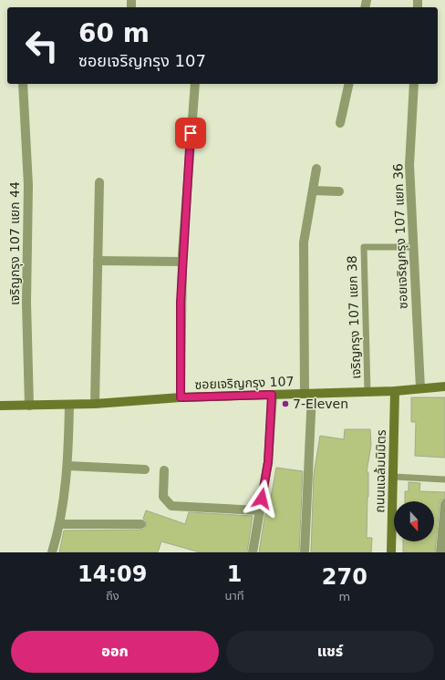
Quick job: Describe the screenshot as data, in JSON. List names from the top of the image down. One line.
{"streets":{"street":["ซอยเจริญกรุง 107 แยก 36","เจริญกรุง 107 แยก 44","ซอยเจริญกรุง 107","ถนนแฉล้มนิมิตร"],"lane":["เจริญกรุง 107 แยก 38"]},"crossings":[["ซอยเจริญกรุง 107 แยก 36","เจริญกรุง 107 แยก 38"],["ซอยเจริญกรุง 107 แยก 36","ซอยเจริญกรุง 107"],["เจริญกรุง 107 แยก 44","ซอยเจริญกรุง 107"],["เจริญกรุง 107 แยก 38","ซอยเจริญกรุง 107"],["ซอยเจริญกรุง 107","ถนนแฉล้มนิมิตร"]],"places":["7-Eleven"],"north":"bottom","page":{"turn":["60 m","ซอยเจริญกรุง 107"],"eta":["14:09","ถึง","1","นาที","270","m"],"buttons":["ออก","แชร์"]}}
